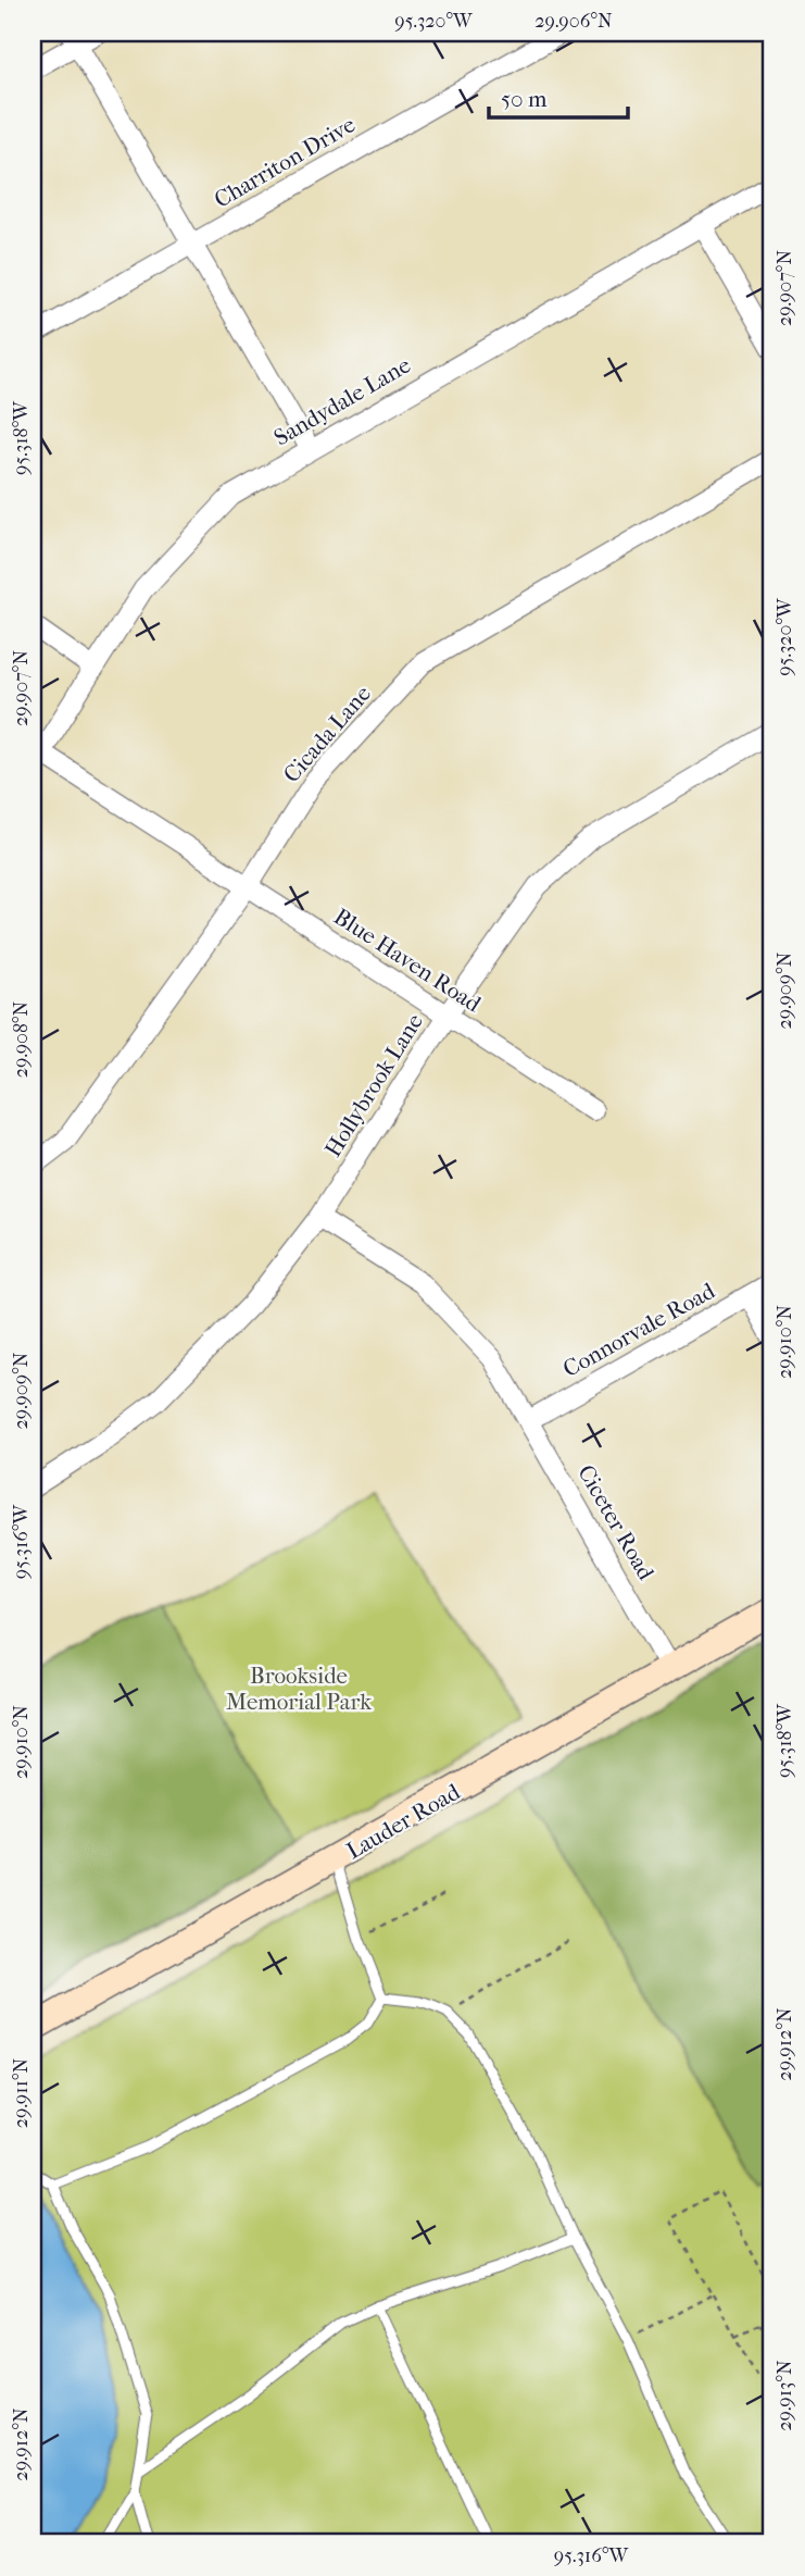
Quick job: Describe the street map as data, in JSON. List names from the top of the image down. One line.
{"streets":{"main road":["Lauder Road"],"street":["Charriton Drive","Sandydale Lane","Cicada Lane","Blue Haven Road","Hollybrook Lane","Connorvale Road","Ciceter Road"]},"crossings":[["Sandydale Lane","Blue Haven Road"],["Cicada Lane","Blue Haven Road"],["Blue Haven Road","Hollybrook Lane"],["Hollybrook Lane","Ciceter Road"],["Connorvale Road","Ciceter Road"],["Ciceter Road","Lauder Road"]],"parks":["Brookside Memorial Park"],"scale_bar":"50 m","coordinates":["95.320°W","29.906°N","29.907°N","95.318°W","29.909°N","29.908°N","29.910°N","95.316°W","29.912°N","29.911°N","29.913°N"]}
